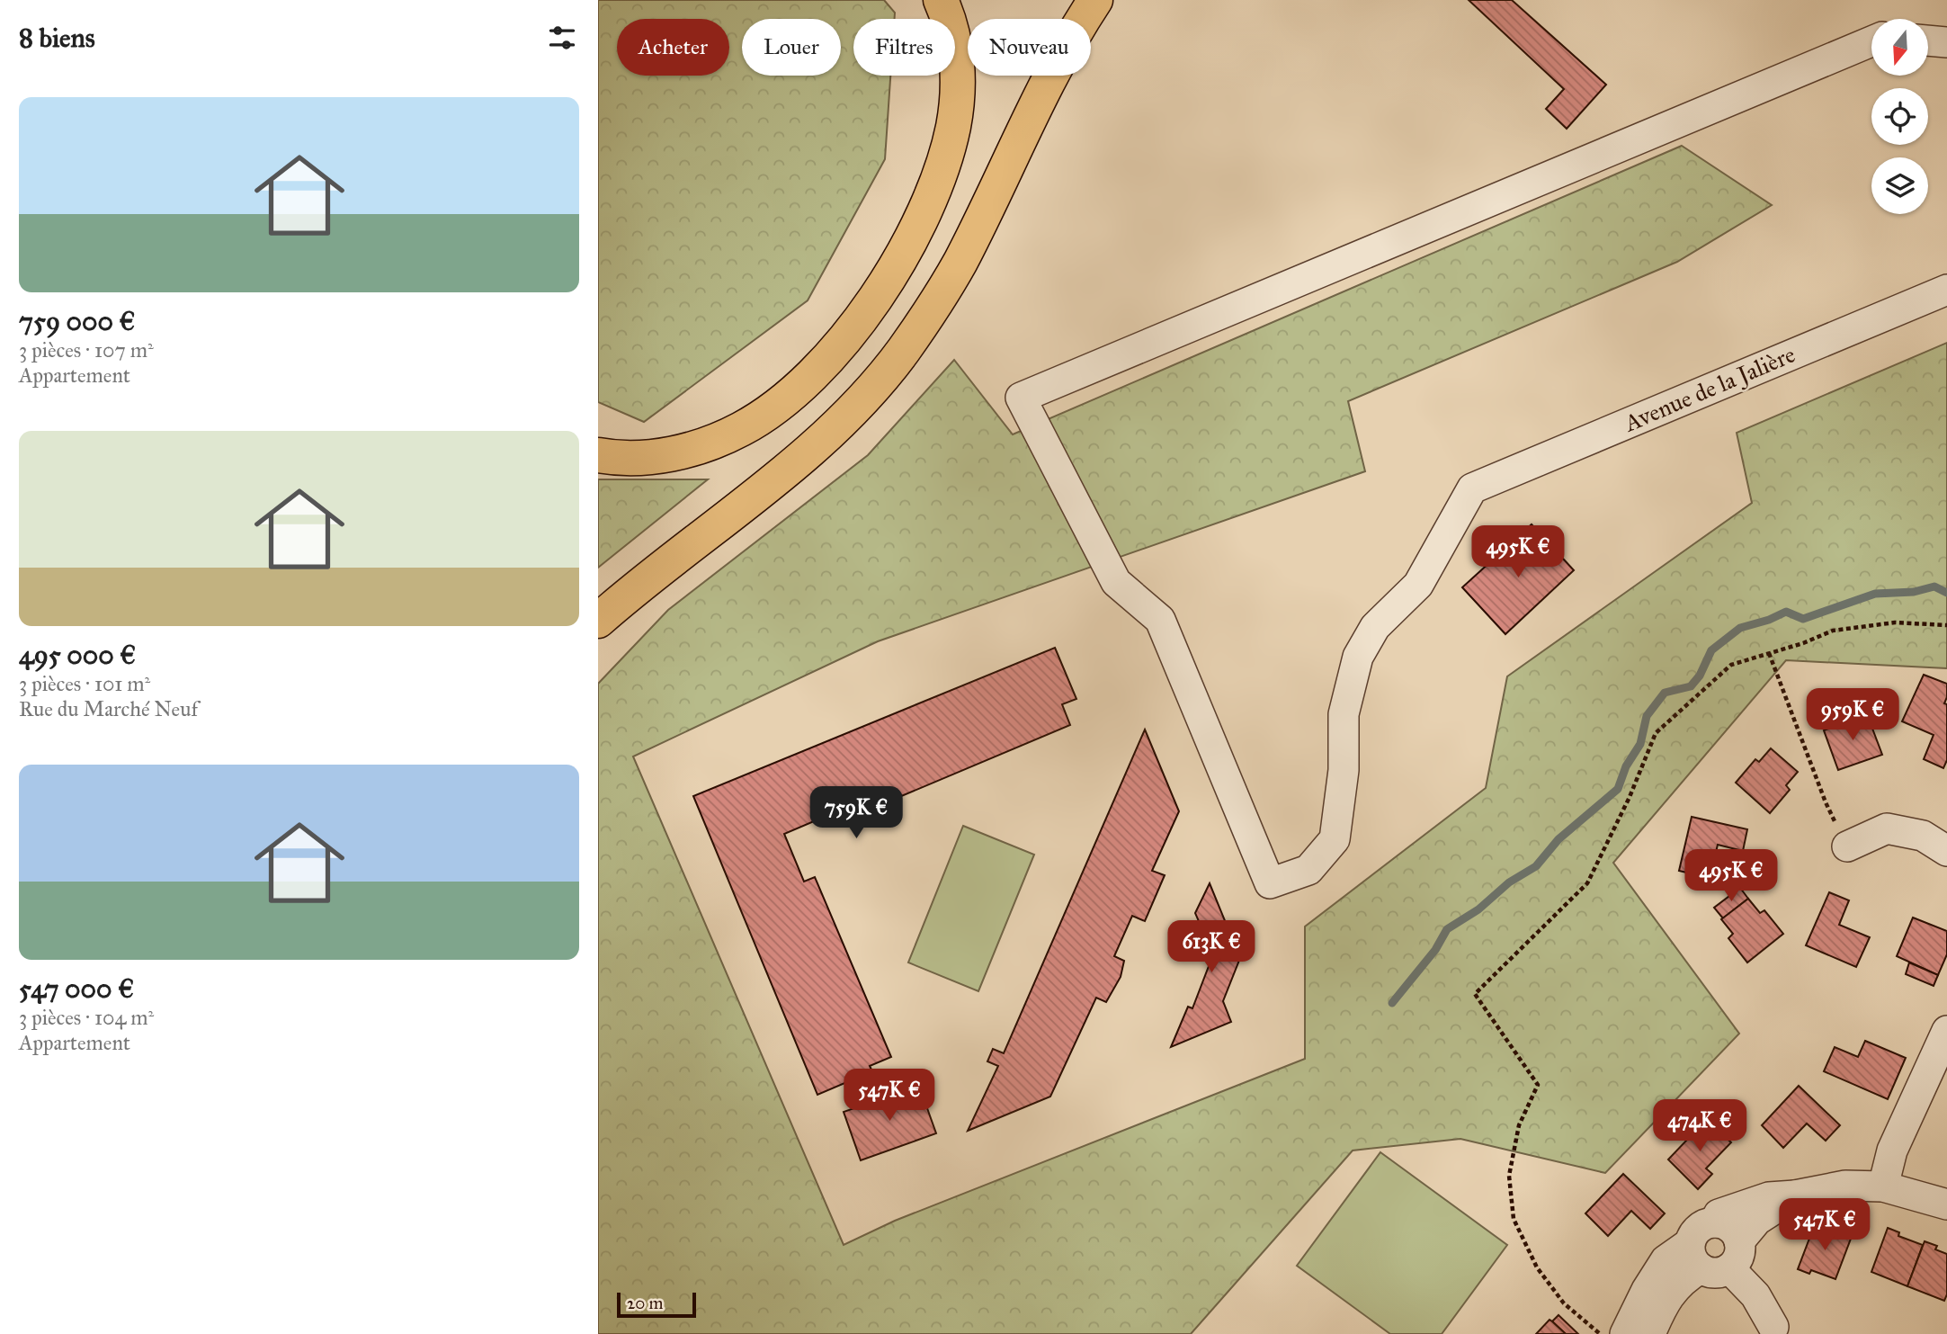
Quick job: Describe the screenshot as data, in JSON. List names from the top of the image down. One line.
{"streets":{"street":["Avenue de la Jalière"]},"scale_bar":"20 m","north":"bottom","page":{"heading":"8 biens","chip":["Acheter","Louer","Filtres","Nouveau"],"list":[{"name":"759 000 €","note":"3 pièces · 107 m² · Appartement"},{"name":"495 000 €","note":"3 pièces · 101 m² · Rue du Marché Neuf"},{"name":"547 000 €","note":"3 pièces · 104 m² · Appartement"}],"price":["495K €","959K €","759K €","495K €","613K €","547K €","474K €","547K €"],"scale":"20 m"}}
